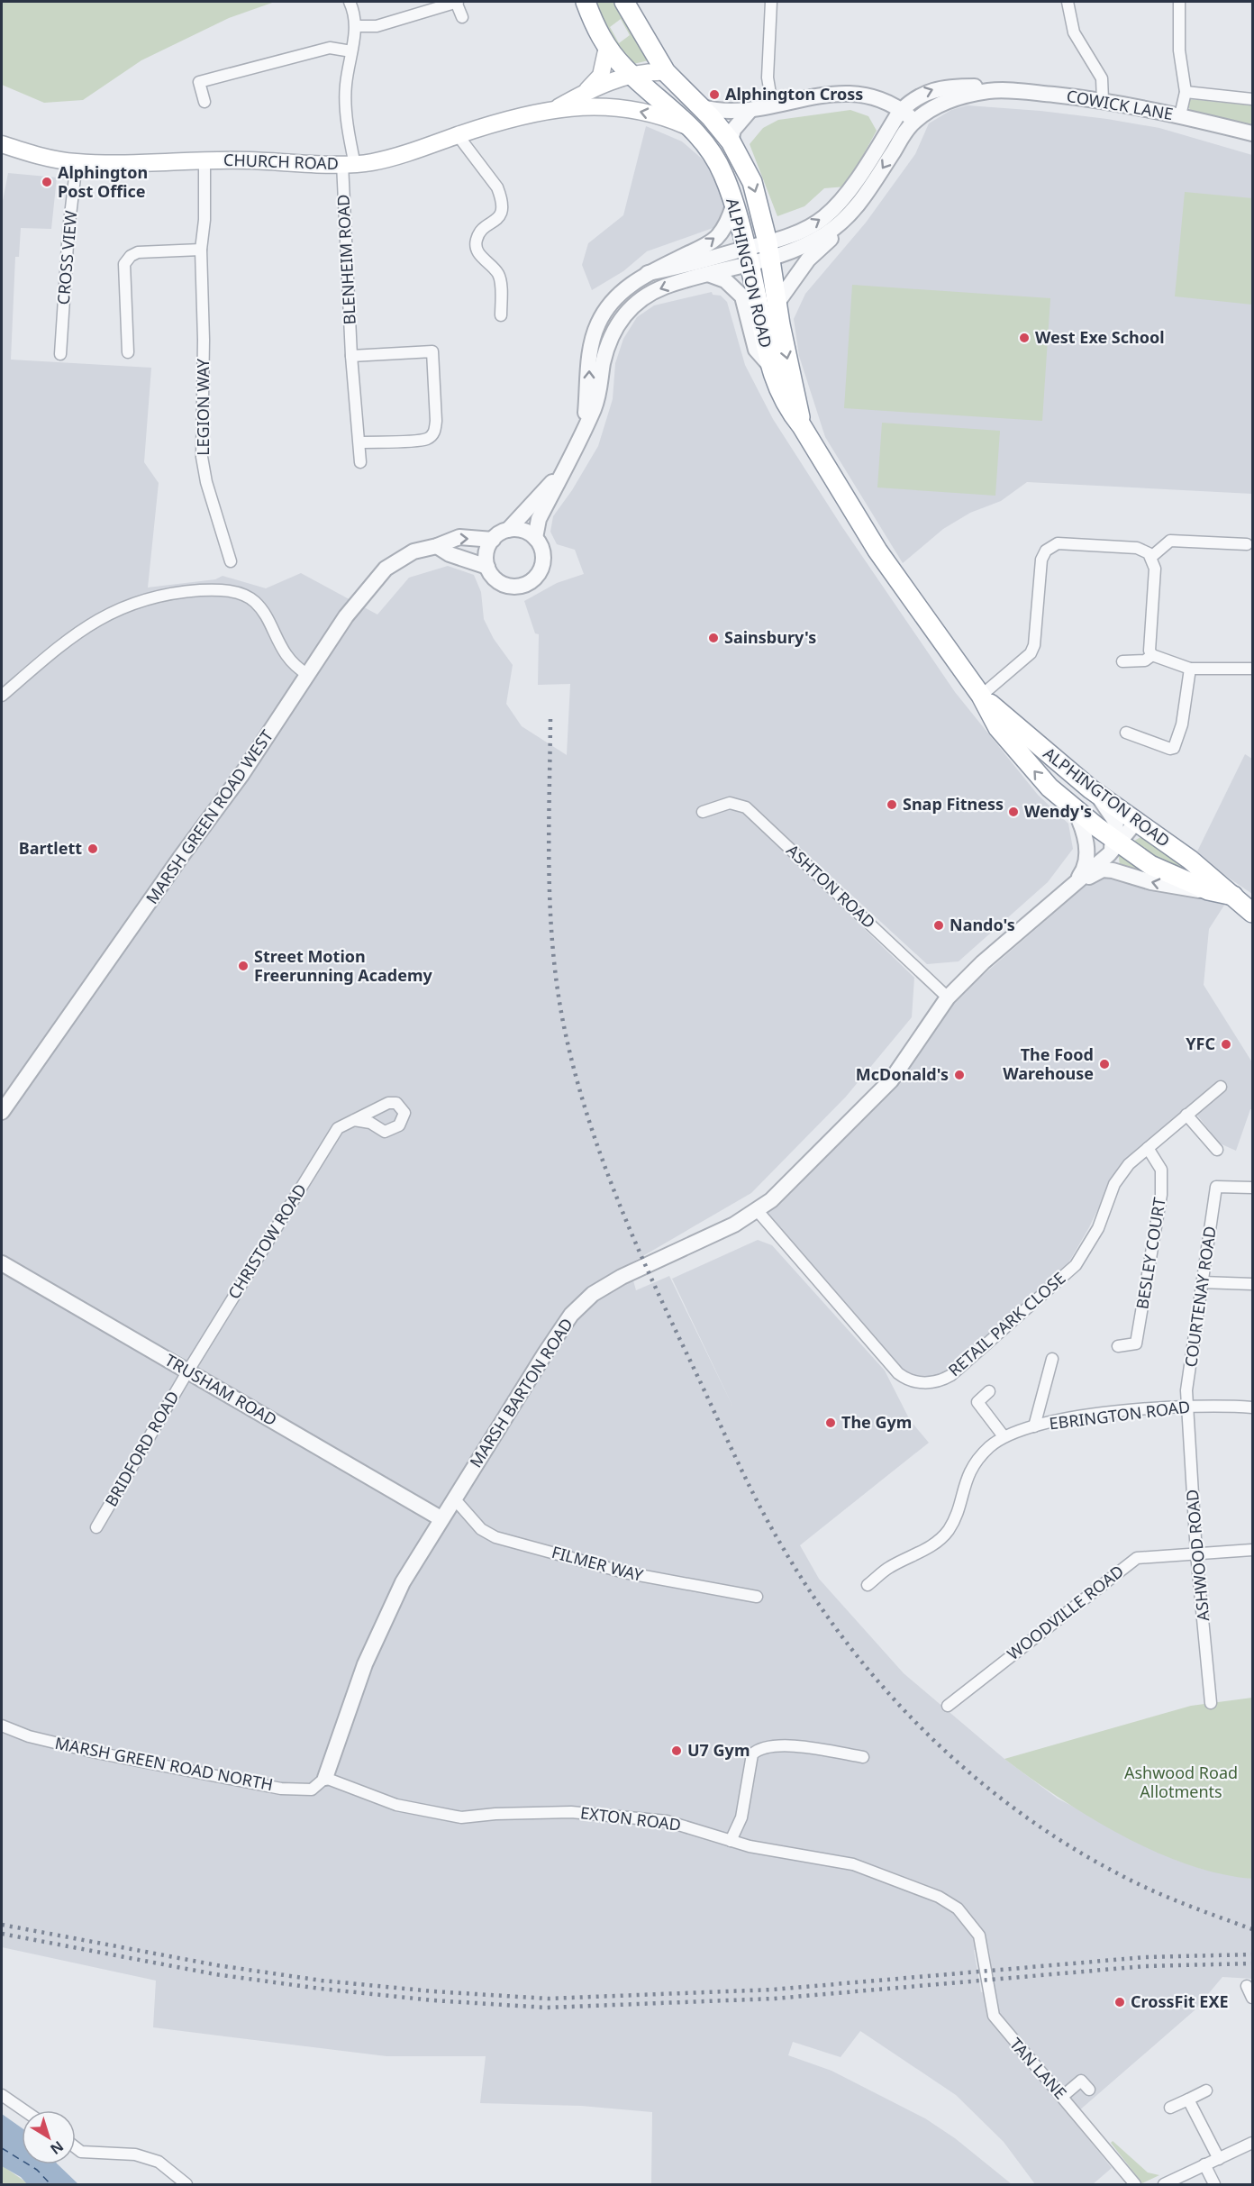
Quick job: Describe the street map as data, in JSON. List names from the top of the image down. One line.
{"streets":{"highway":["ALPHINGTON ROAD"],"main road":["CHURCH ROAD"],"street":["COWICK LANE","CROSS VIEW","BLENHEIM ROAD","LEGION WAY","MARSH GREEN ROAD WEST","ASHTON ROAD","CHRISTOW ROAD","BESLEY COURT","COURTENAY ROAD","RETAIL PARK CLOSE","TRUSHAM ROAD","MARSH BARTON ROAD","EBRINGTON ROAD","BRIDFORD ROAD","ASHWOOD ROAD","FILMER WAY","WOODVILLE ROAD","MARSH GREEN ROAD NORTH","EXTON ROAD","TAN LANE"]},"crossings":[["CHURCH ROAD","CROSS VIEW"],["CHURCH ROAD","BLENHEIM ROAD"],["CHURCH ROAD","ALPHINGTON ROAD"],["CHURCH ROAD","LEGION WAY"],["ALPHINGTON ROAD","MARSH BARTON ROAD"],["ASHTON ROAD","MARSH BARTON ROAD"],["CHRISTOW ROAD","TRUSHAM ROAD"],["CHRISTOW ROAD","BRIDFORD ROAD"],["BESLEY COURT","RETAIL PARK CLOSE"],["COURTENAY ROAD","EBRINGTON ROAD"],["COURTENAY ROAD","ASHWOOD ROAD"],["RETAIL PARK CLOSE","MARSH BARTON ROAD"],["TRUSHAM ROAD","MARSH BARTON ROAD"],["TRUSHAM ROAD","BRIDFORD ROAD"],["MARSH BARTON ROAD","FILMER WAY"],["MARSH BARTON ROAD","MARSH GREEN ROAD NORTH"],["MARSH BARTON ROAD","EXTON ROAD"],["EBRINGTON ROAD","ASHWOOD ROAD"],["ASHWOOD ROAD","WOODVILLE ROAD"],["MARSH GREEN ROAD NORTH","EXTON ROAD"],["EXTON ROAD","TAN LANE"]],"parks":["Ashwood Road Allotments"],"places":["Alphington Cross","Alphington Post Office","West Exe School","Sainsbury's","Snap Fitness","Wendy's","Bartlett","Nando's","Street Motion Freerunning Academy","YFC","The Food Warehouse","McDonald's","The Gym","U7 Gym","CrossFit EXE"],"north":"bottom right"}
